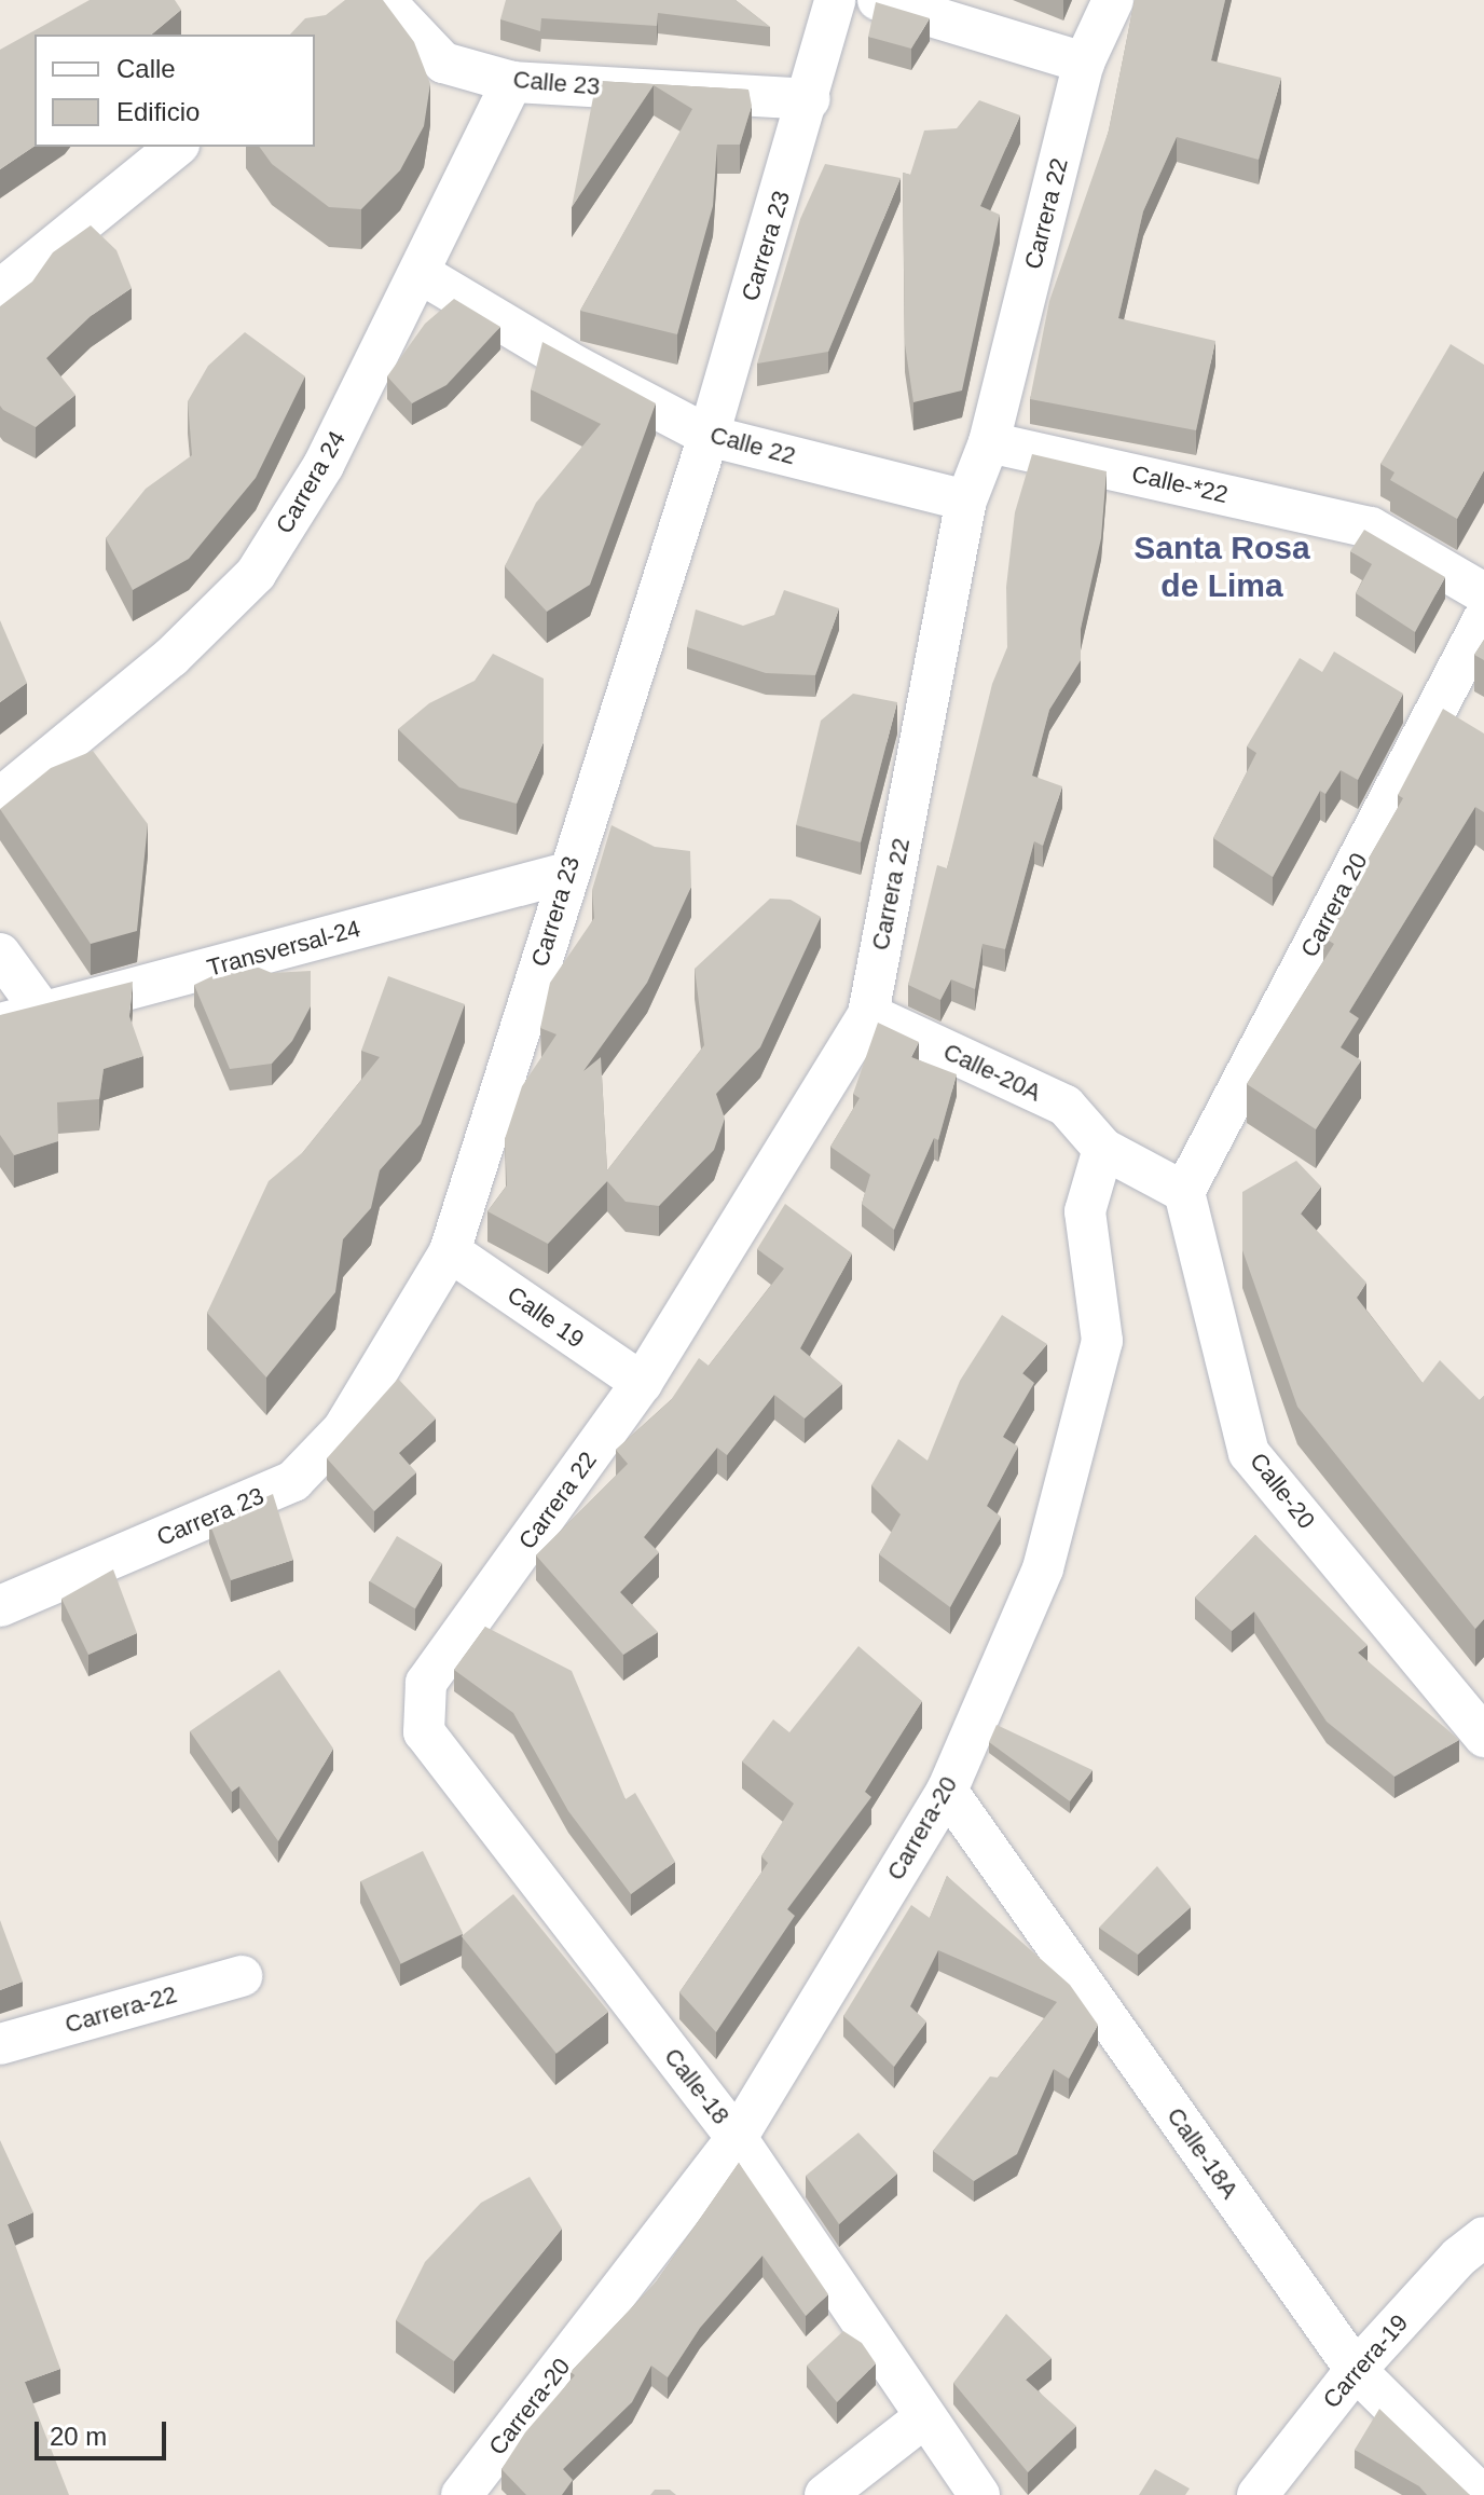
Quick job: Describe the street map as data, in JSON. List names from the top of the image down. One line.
{"streets":{"street":["Calle 23","Carrera 22","Carrera 23","Calle 22","Carrera 24","Calle-*22","Carrera 20","Transversal-24","Calle-20A","Calle 19","Calle-20","Carrera-20","Carrera-22","Calle-18","Calle-18A","Carrera-19"]},"crossings":[["Calle 23","Carrera 23"],["Calle 23","Carrera 24"],["Carrera 22","Calle 22"],["Carrera 22","Calle-*22"],["Carrera 22","Calle-20A"],["Carrera 22","Calle 19"],["Carrera 22","Calle-18"],["Carrera 23","Calle 22"],["Carrera 23","Transversal-24"],["Carrera 23","Calle 19"],["Calle 22","Carrera 24"],["Carrera 20","Calle-20"],["Calle-20A","Carrera-20"],["Carrera-20","Calle-18"],["Carrera-20","Calle-18A"],["Calle-18A","Carrera-19"]],"districts":["Santa Rosa de Lima"],"legend":["Calle","Edificio"],"scale_bar":"20 m"}
